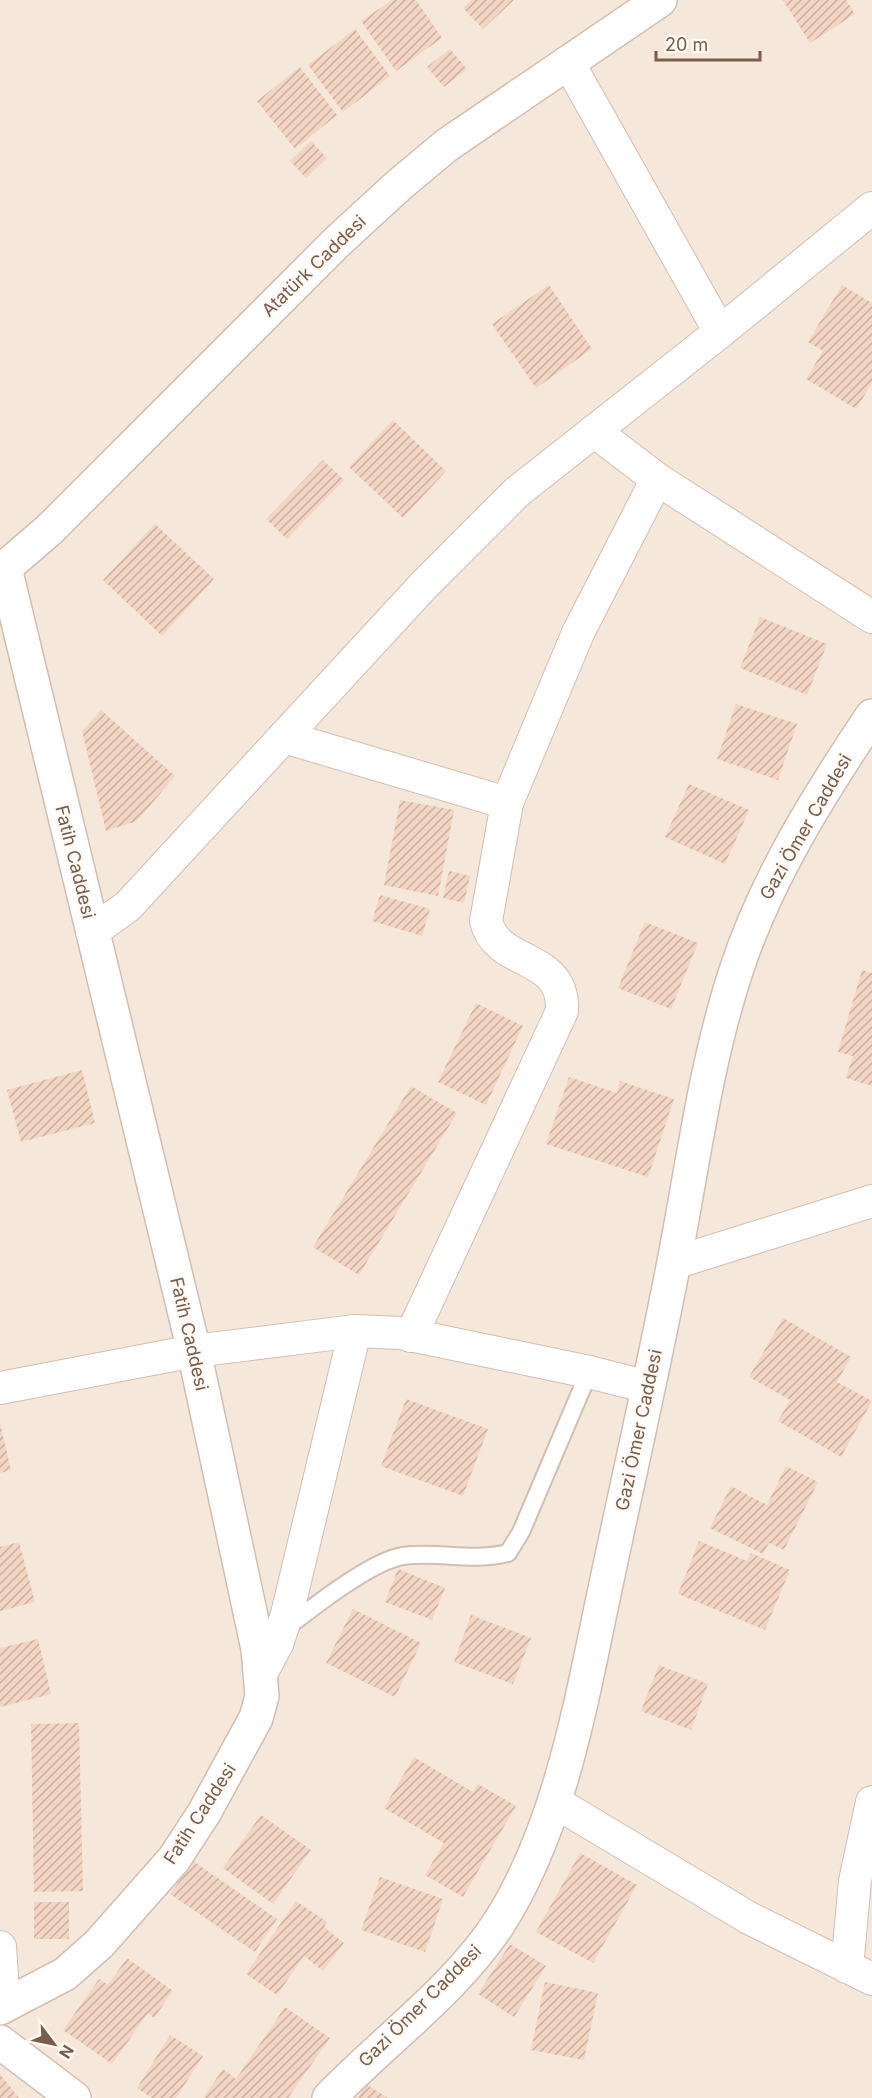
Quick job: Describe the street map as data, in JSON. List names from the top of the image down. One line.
{"streets":{"street":["Atatürk Caddesi","Gazi Ömer Caddesi","Fatih Caddesi"]},"crossings":[["Atatürk Caddesi","Fatih Caddesi"]],"scale_bar":"20 m","north":"bottom right"}
